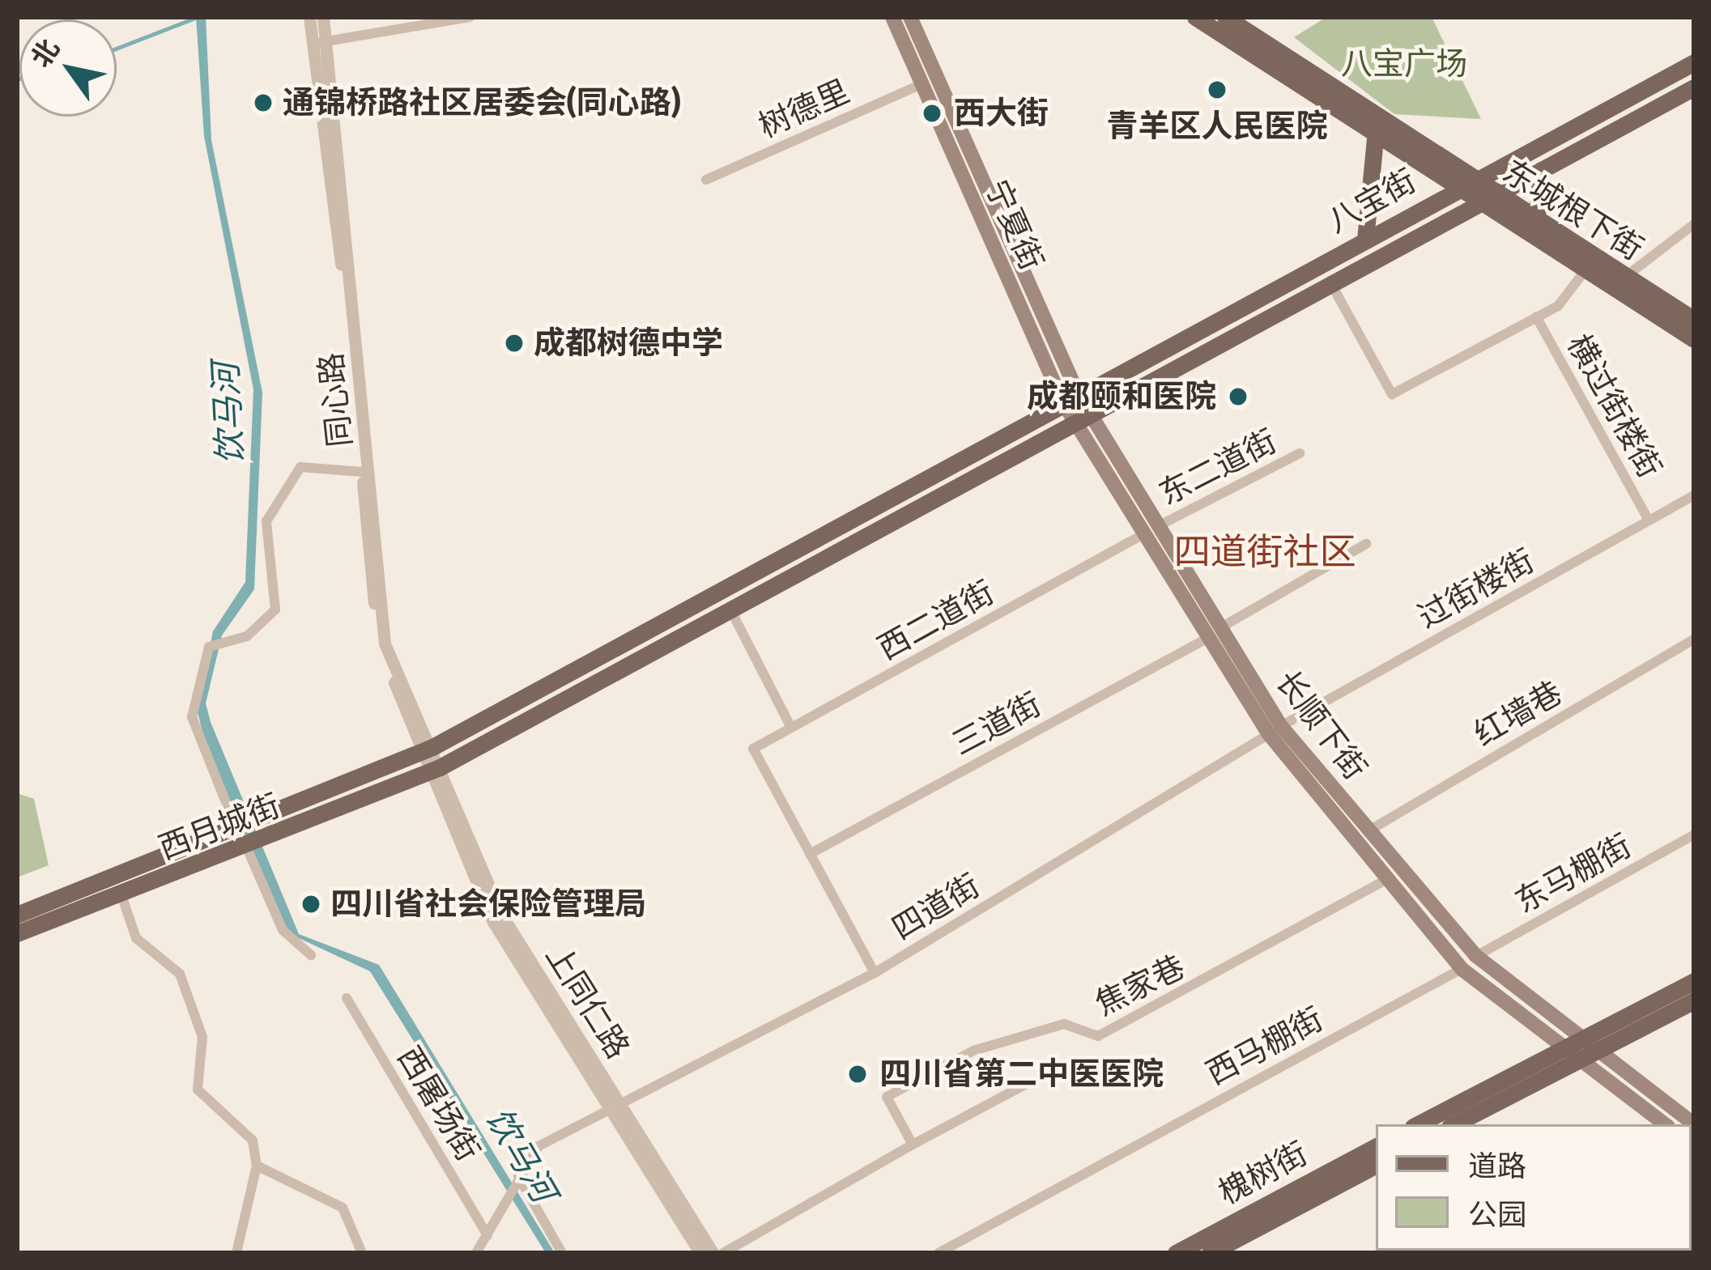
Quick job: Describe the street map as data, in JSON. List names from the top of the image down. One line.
{"streets":{"main road":["八宝街","东城根下街","宁夏街","长顺下街","西月城街","槐树街"],"street":["树德里","同心路","横过街楼街","东二道街","过街楼街","西二道街","红墙巷","三道街","东马棚街","四道街","焦家巷","上同仁路","西马棚街","西屠场街"]},"crossings":[["树德里","宁夏街"],["八宝街","东城根下街"],["八宝街","宁夏街"],["八宝街","长顺下街"],["宁夏街","长顺下街"],["同心路","西月城街"],["同心路","上同仁路"],["横过街楼街","过街楼街"],["东二道街","长顺下街"],["过街楼街","长顺下街"],["过街楼街","四道街"],["西二道街","三道街"],["西二道街","长顺下街"],["红墙巷","长顺下街"],["三道街","长顺下街"],["长顺下街","东马棚街"],["长顺下街","四道街"],["长顺下街","焦家巷"],["长顺下街","西马棚街"],["西月城街","上同仁路"],["四道街","上同仁路"],["四道街","西屠场街"]],"districts":["四道街社区"],"water":["饮马河"],"parks":["八宝广场"],"places":["青羊区人民医院","通锦桥路社区居委会(同心路)","西大街","成都树德中学","成都颐和医院","四川省社会保险管理局","四川省第二中医医院"],"legend":["道路","公园"],"north":"top left"}
